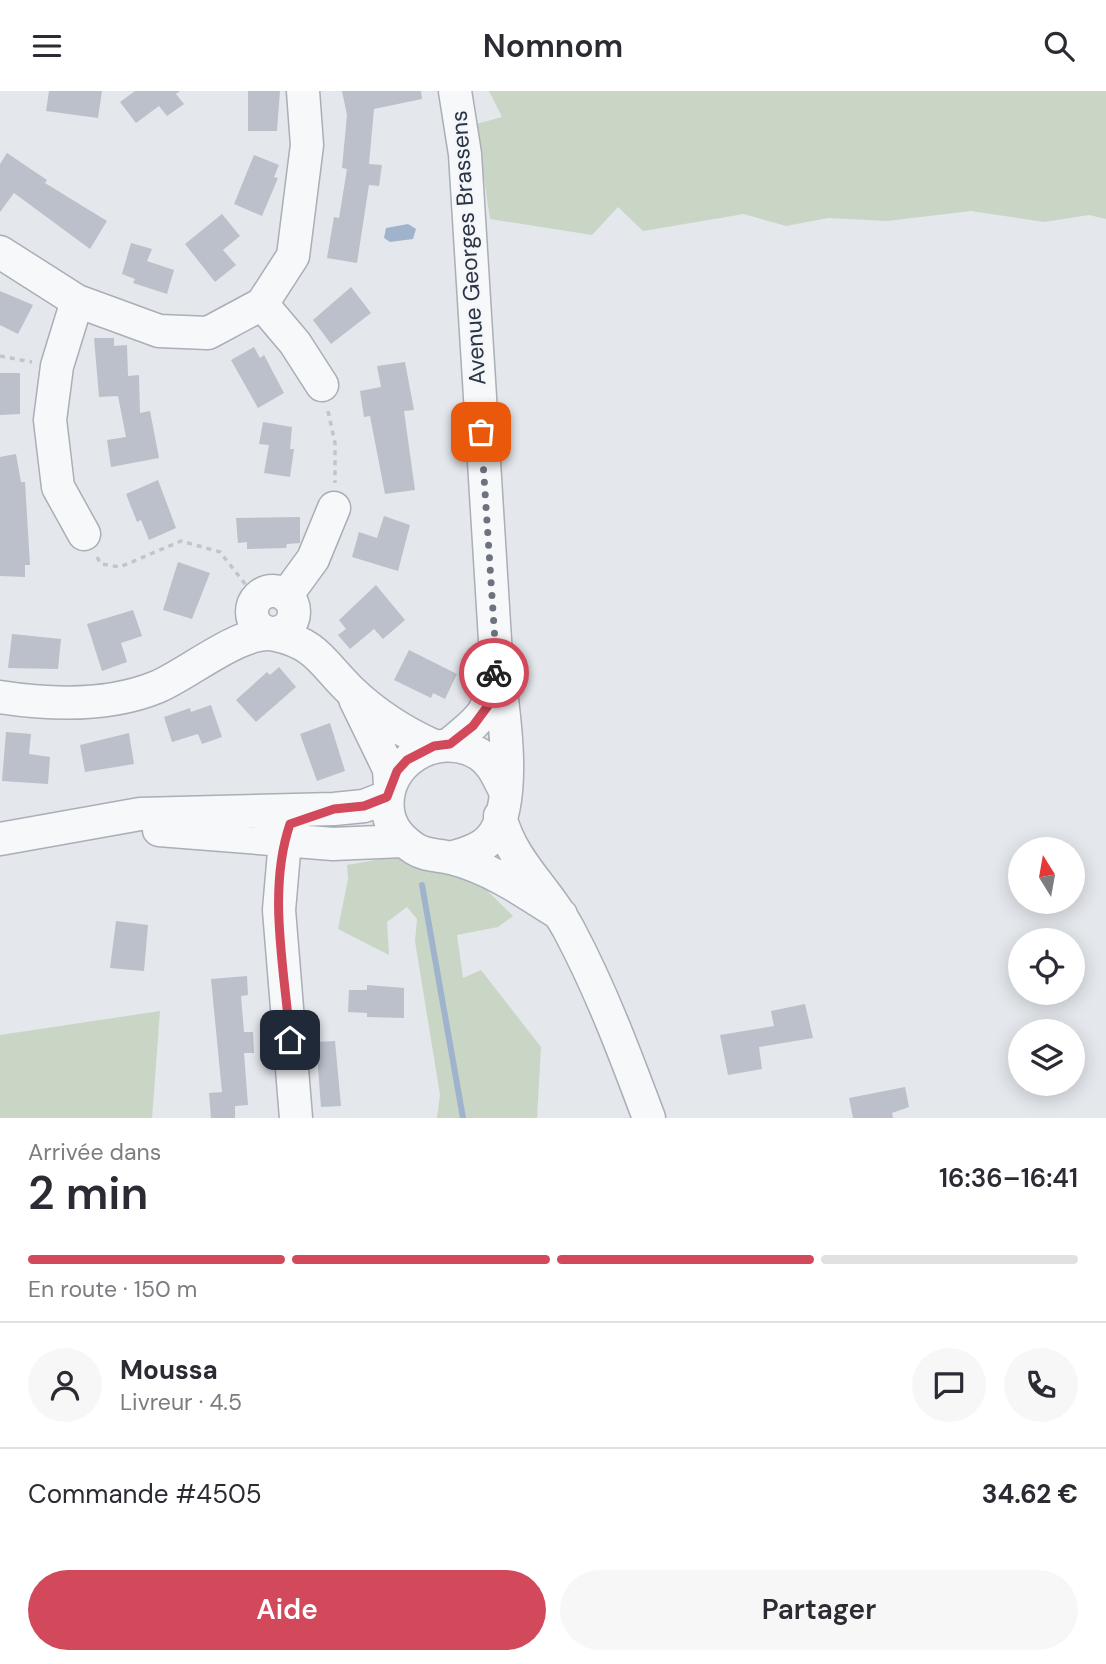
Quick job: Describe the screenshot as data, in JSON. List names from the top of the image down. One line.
{"streets":{"street":["Avenue Georges Brassens"]},"north":"top","page":{"header":"Nomnom","heading":["2 min","Arrivée dans","16:36–16:41"],"panel":["Moussa","Livreur · 4.5","Commande #4505","34.62 €"],"bar":"En route · 150 m","buttons":["Aide","Partager"]}}
